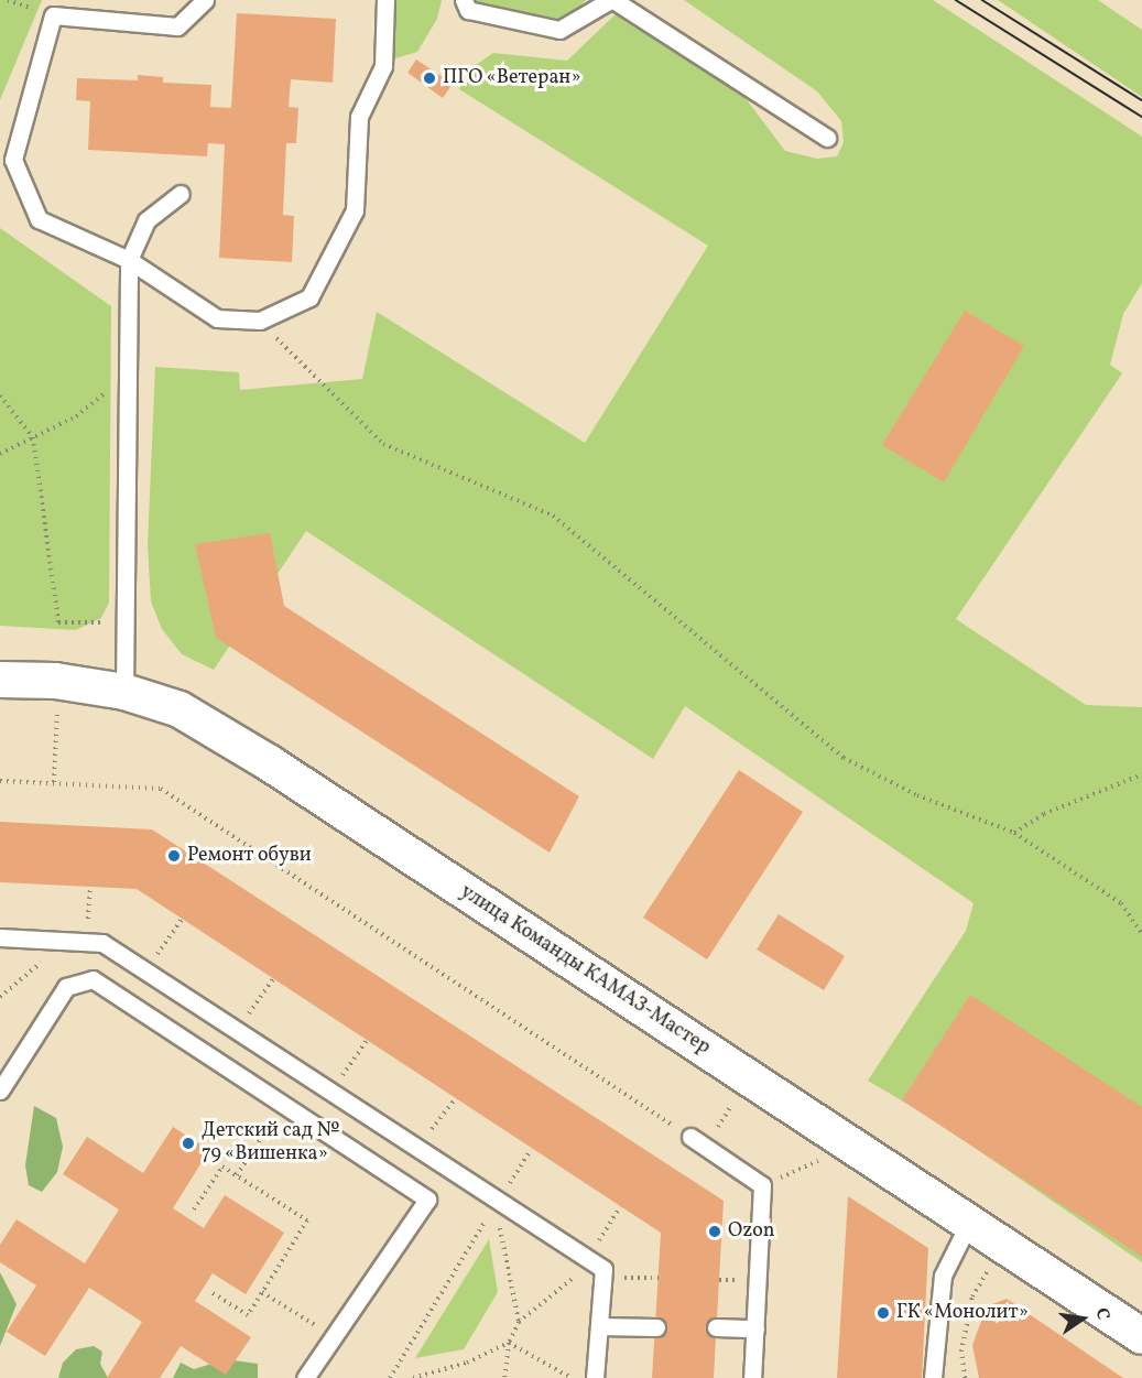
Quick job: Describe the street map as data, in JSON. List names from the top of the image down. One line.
{"streets":{"street":["улица Команды КАМАЗ-Мастер"]},"places":["ПГО «Ветеран»","Ремонт обуви","Детский сад № 79 «Вишенка»","Ozon","ГК «Монолит»"],"north":"right"}
